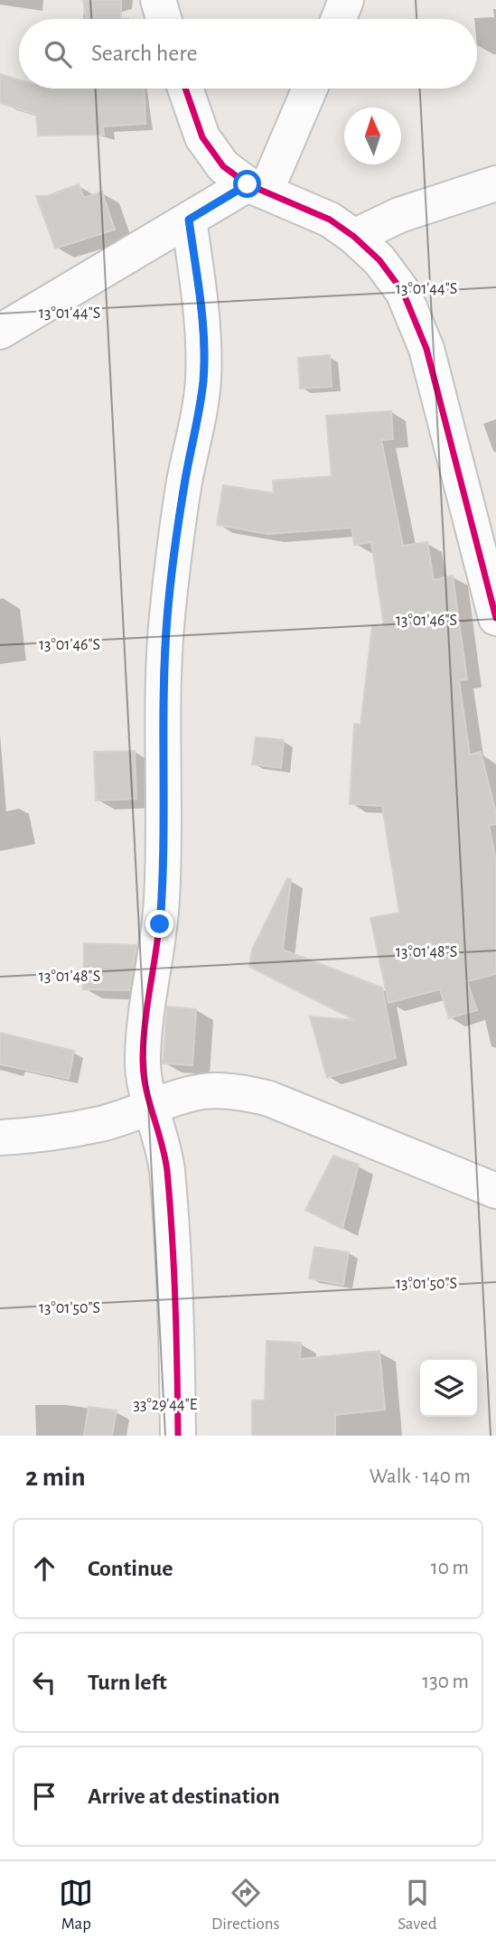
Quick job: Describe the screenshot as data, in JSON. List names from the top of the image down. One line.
{"north":"top","page":{"search":"Search here","heading":["2 min","Walk · 140 m"],"list":[["Continue","10 m"],["Turn left","130 m"],"Arrive at destination"],"nav":["Map","Directions","Saved"]},"coordinates":["13°01'44\"S","13°01'46\"S","13°01'48\"S","13°01'50\"S","33°29'44\"E"]}
